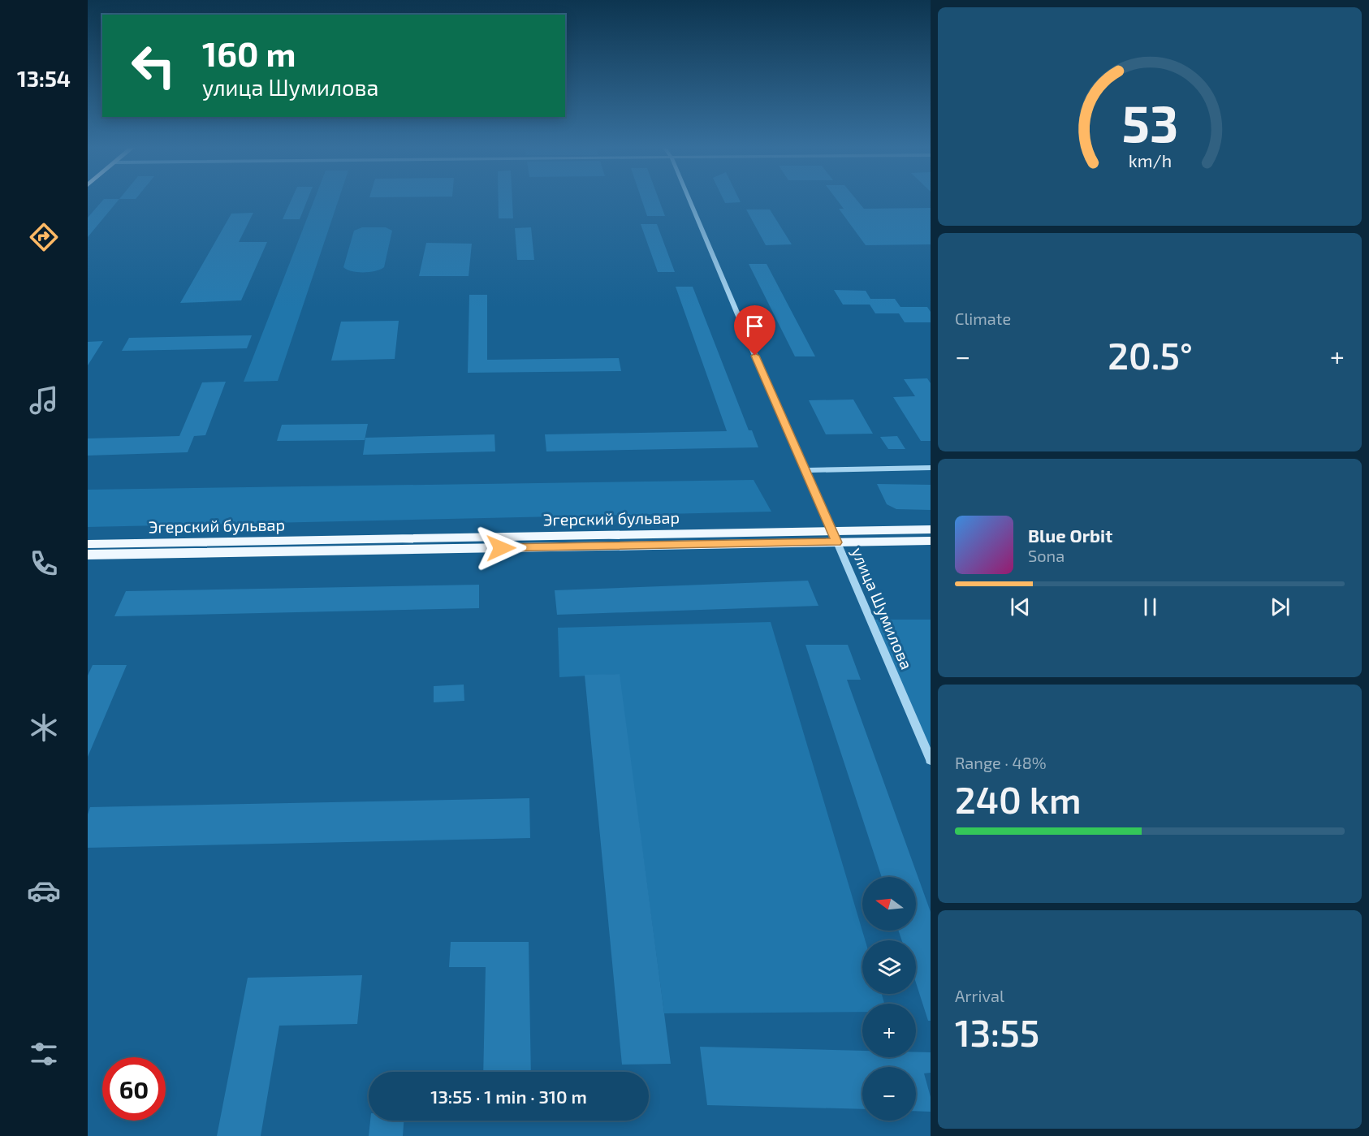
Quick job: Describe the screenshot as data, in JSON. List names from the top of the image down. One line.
{"streets":{"main road":["Эгерский бульвар"],"street":["улица Шумилова"]},"crossings":[["Эгерский бульвар","улица Шумилова"]],"north":"left","page":{"tabs":"13:54","turn":["160 m","улица Шумилова"],"tile":["Climate",["Range · 48%","240 km"],["Arrival","13:55"]],"heat":["−","20.5°","+"],"song":["Blue Orbit","Sona"],"map_buttons":["+","−"],"limit":"60","trip":"13:55 · 1 min · 310 m","gauge":["53","km/h"]}}
